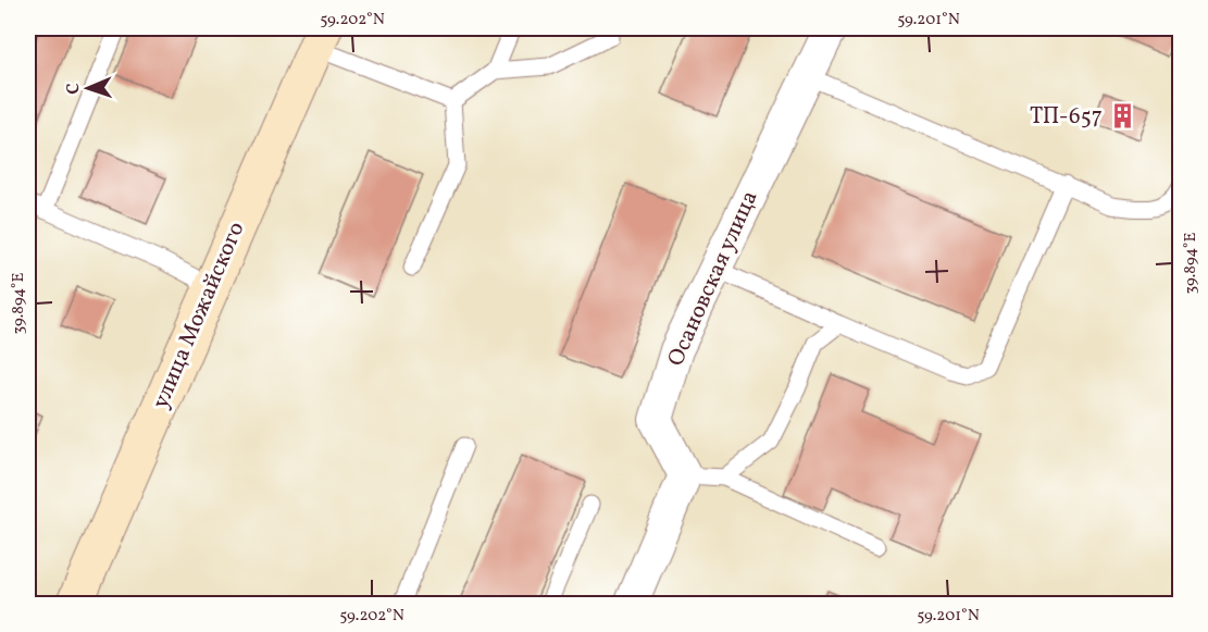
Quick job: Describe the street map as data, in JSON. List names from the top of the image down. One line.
{"streets":{"main road":["улица Можайского"],"street":["Осановская улица"]},"places":{"building":["ТП-657"]},"north":"left","coordinates":["59.202°N","59.201°N","39.894°E"]}
